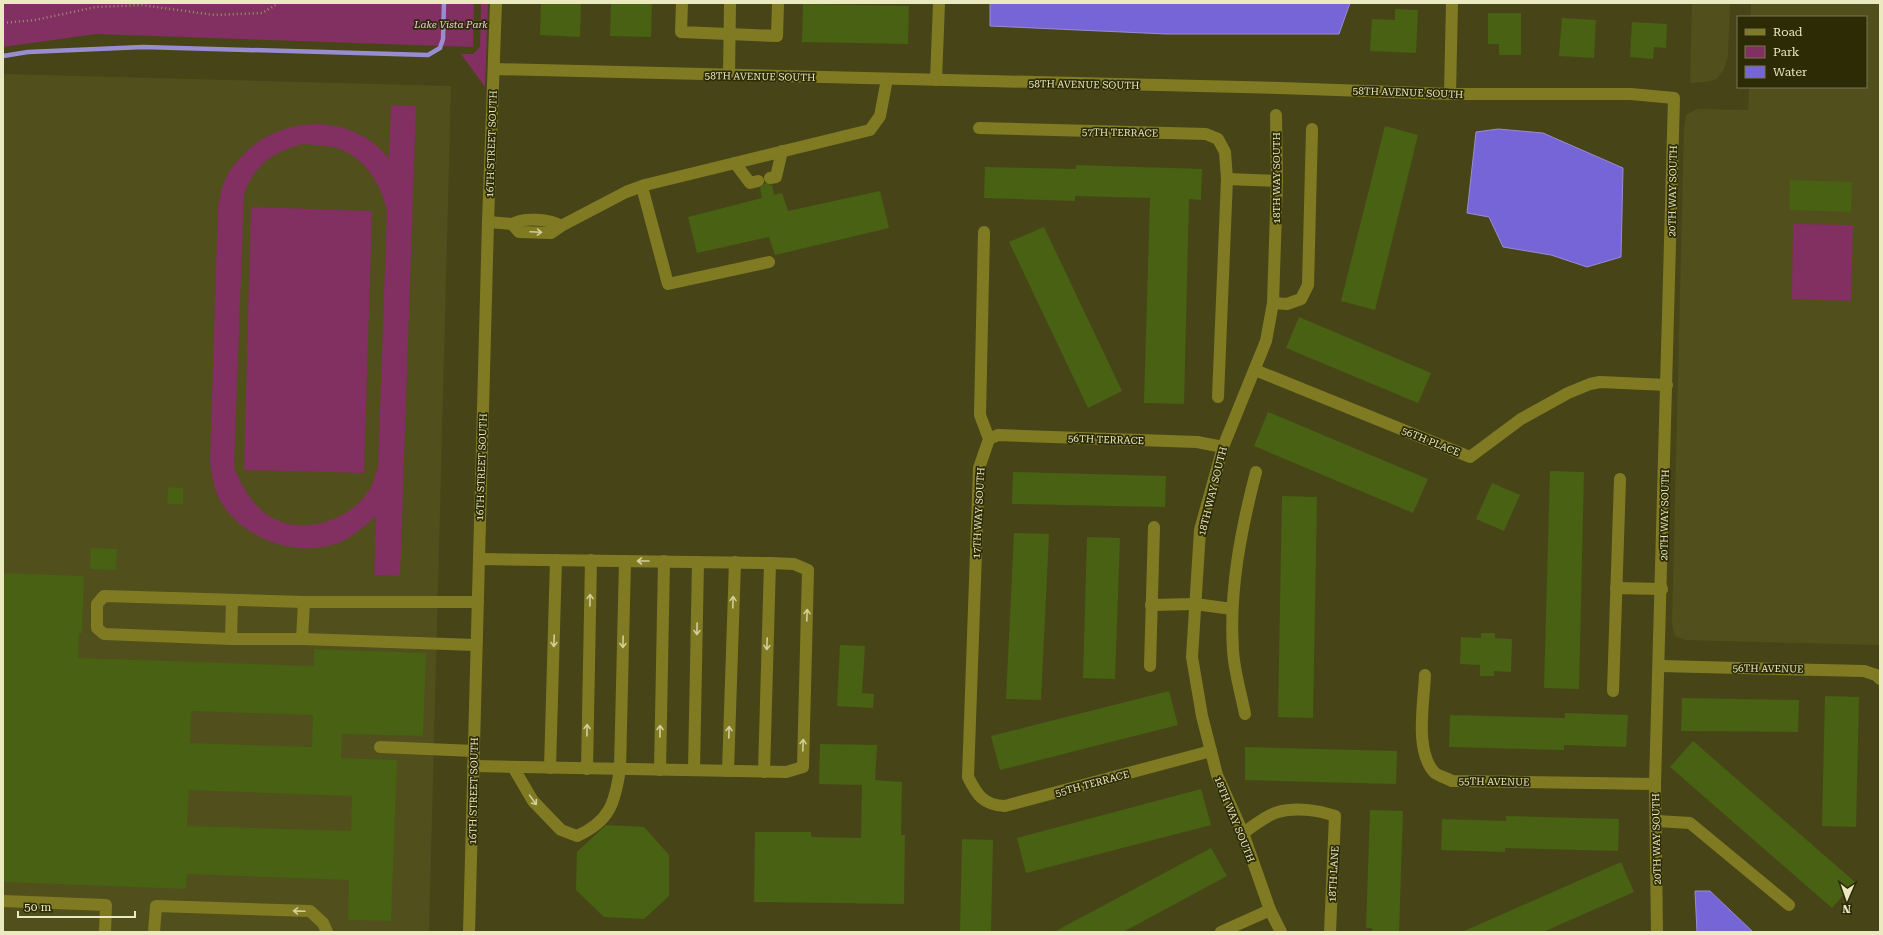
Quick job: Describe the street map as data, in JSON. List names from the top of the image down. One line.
{"streets":{"street":["58TH AVENUE SOUTH","57TH TERRACE","16TH STREET SOUTH","18TH WAY SOUTH","20TH WAY SOUTH","56TH TERRACE","56TH PLACE","17TH WAY SOUTH","56TH AVENUE","55TH AVENUE","55TH TERRACE","18TH LANE"]},"crossings":[["58TH AVENUE SOUTH","16TH STREET SOUTH"],["58TH AVENUE SOUTH","20TH WAY SOUTH"],["18TH WAY SOUTH","56TH TERRACE"],["18TH WAY SOUTH","56TH PLACE"],["18TH WAY SOUTH","55TH TERRACE"],["18TH WAY SOUTH","18TH LANE"],["20TH WAY SOUTH","56TH PLACE"],["20TH WAY SOUTH","56TH AVENUE"],["20TH WAY SOUTH","55TH AVENUE"],["56TH TERRACE","17TH WAY SOUTH"],["17TH WAY SOUTH","55TH TERRACE"]],"parks":["Lake Vista Park"],"legend":["Road","Park","Water"],"scale_bar":"50 m","north":"bottom"}
